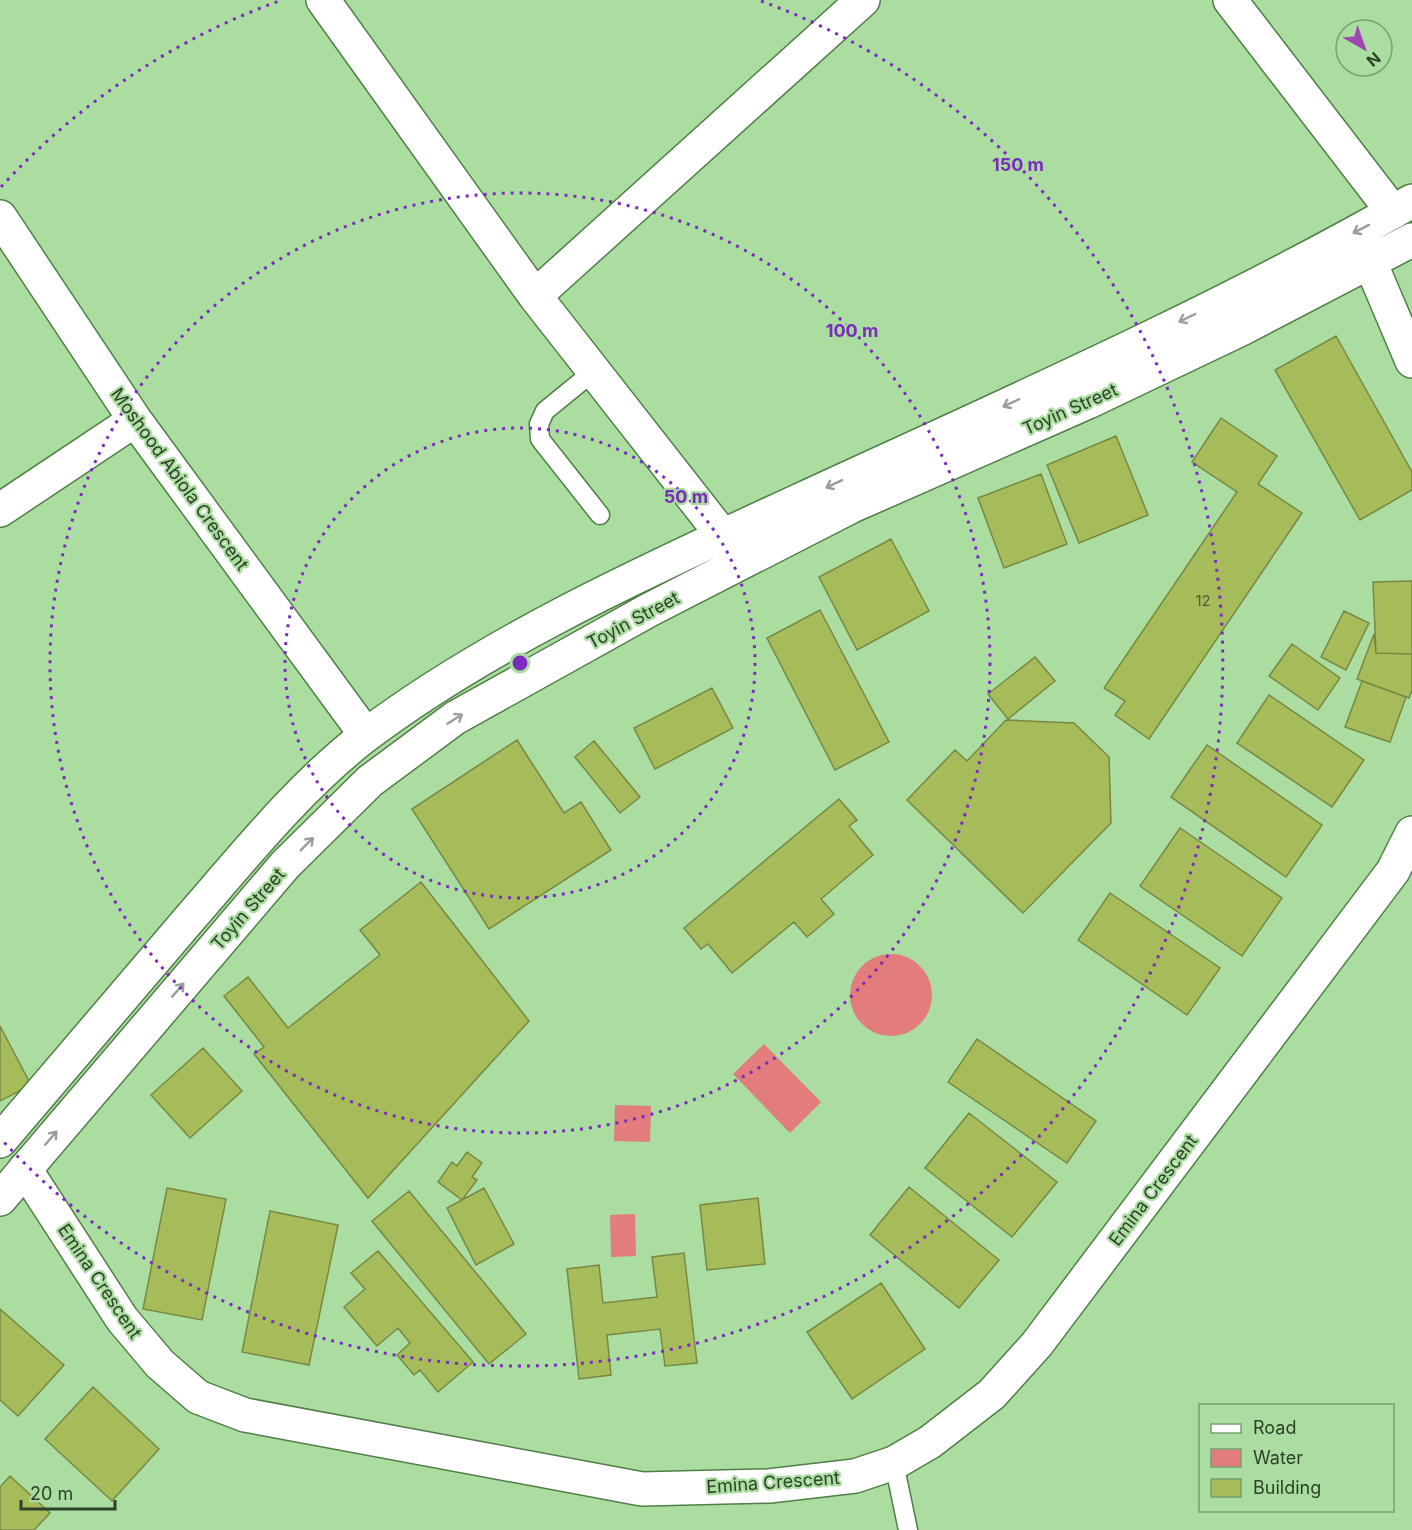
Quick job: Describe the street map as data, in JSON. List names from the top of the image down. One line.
{"streets":{"street":["Toyin Street","Moshood Abiola Crescent","Emina Crescent"]},"crossings":[["Toyin Street","Moshood Abiola Crescent"],["Toyin Street","Emina Crescent"]],"house_numbers":["12"],"legend":["Road","Water","Building"],"scale_bar":"20 m","north":"bottom right","rings":["150 m","100 m","50 m"]}
